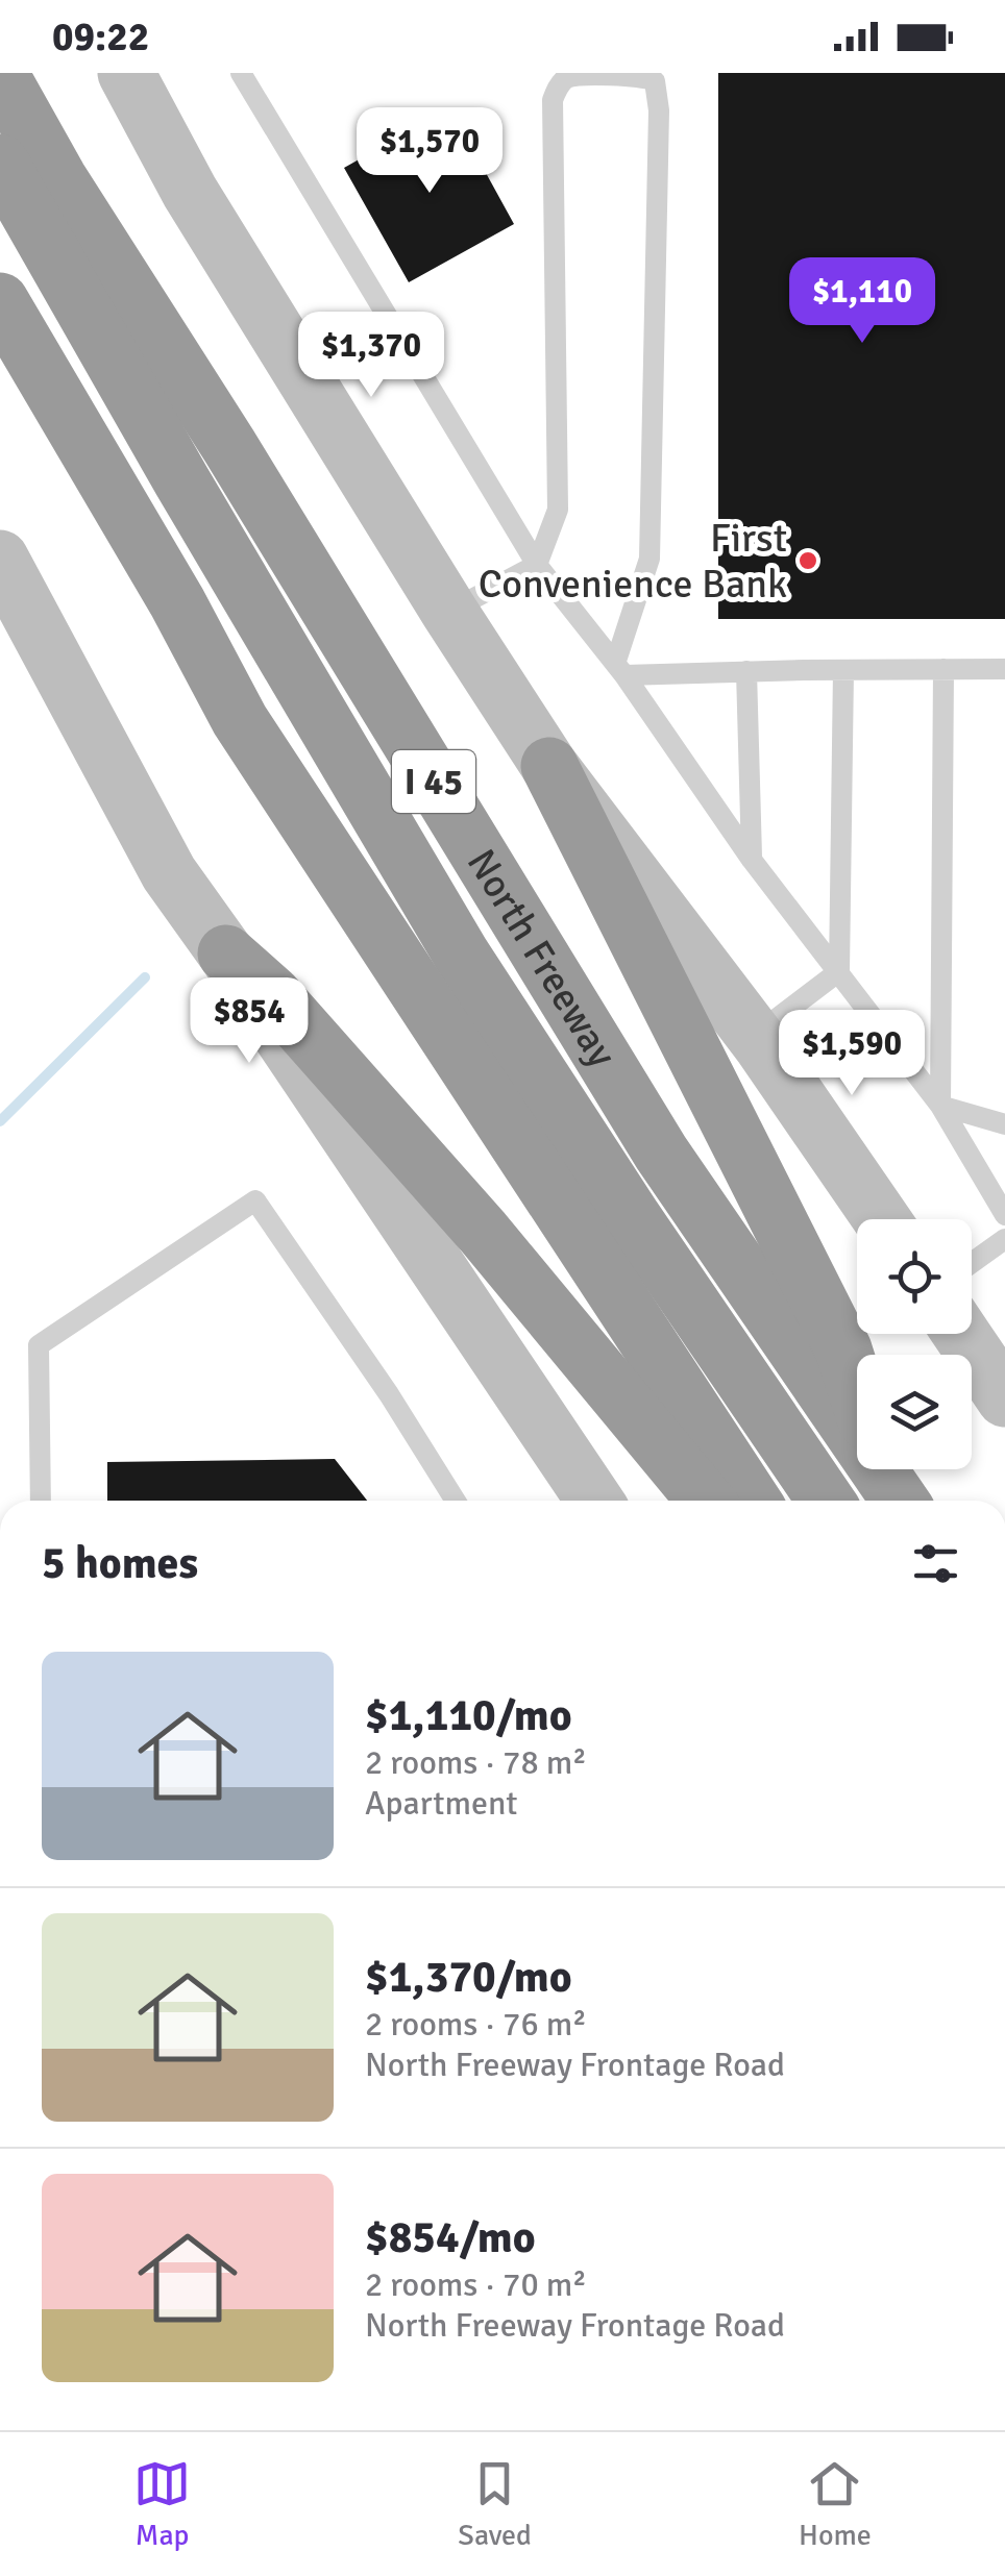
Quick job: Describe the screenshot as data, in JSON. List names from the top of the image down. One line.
{"streets":{"highway":["I 45","North Freeway"]},"places":["First Convenience Bank"],"page":{"status":"09:22","price":["$1,570","$1,110","$1,370","$854","$1,590"],"heading":"5 homes","list":[{"name":"$1,110/mo","note":"2 rooms · 78 m² · Apartment"},{"name":"$1,370/mo","note":"2 rooms · 76 m² · North Freeway Frontage Road"},{"name":"$854/mo","note":"2 rooms · 70 m² · North Freeway Frontage Road"}],"tabs":["Map","Saved","Home"]}}
